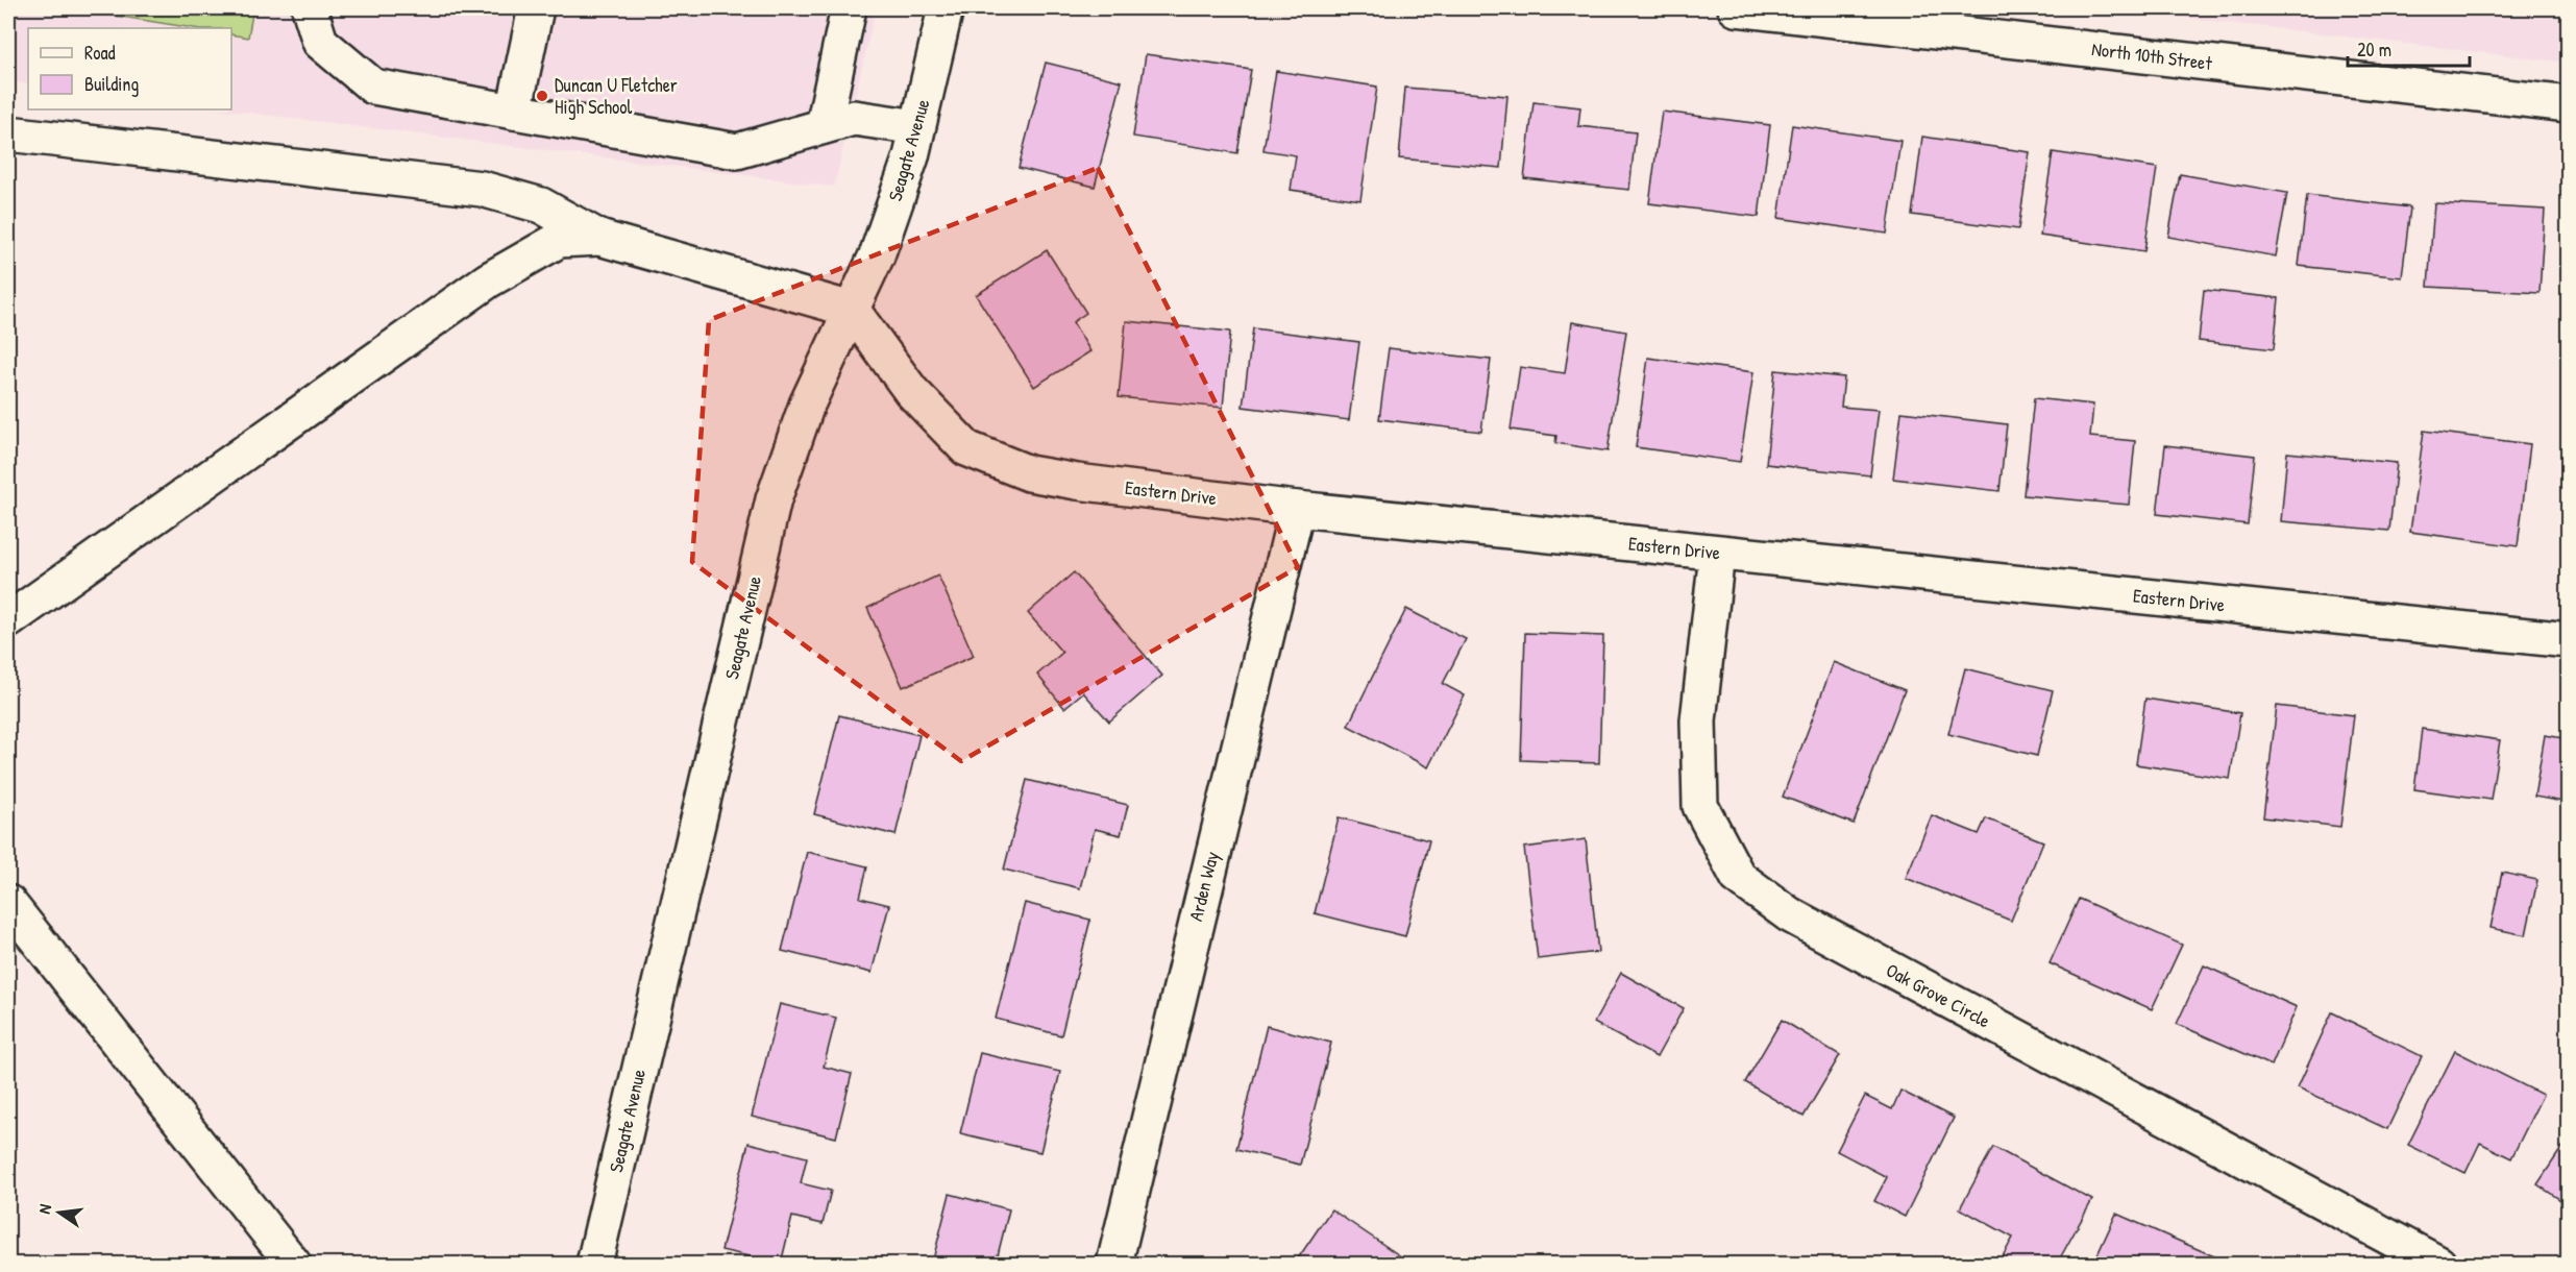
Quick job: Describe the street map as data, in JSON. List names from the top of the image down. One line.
{"streets":{"street":["North 10th Street","Seagate Avenue","Eastern Drive","Arden Way","Oak Grove Circle"]},"crossings":[["Seagate Avenue","Eastern Drive"],["Eastern Drive","Arden Way"],["Eastern Drive","Oak Grove Circle"]],"places":["Duncan U Fletcher High School"],"legend":["Road","Building"],"scale_bar":"20 m","north":"left"}
